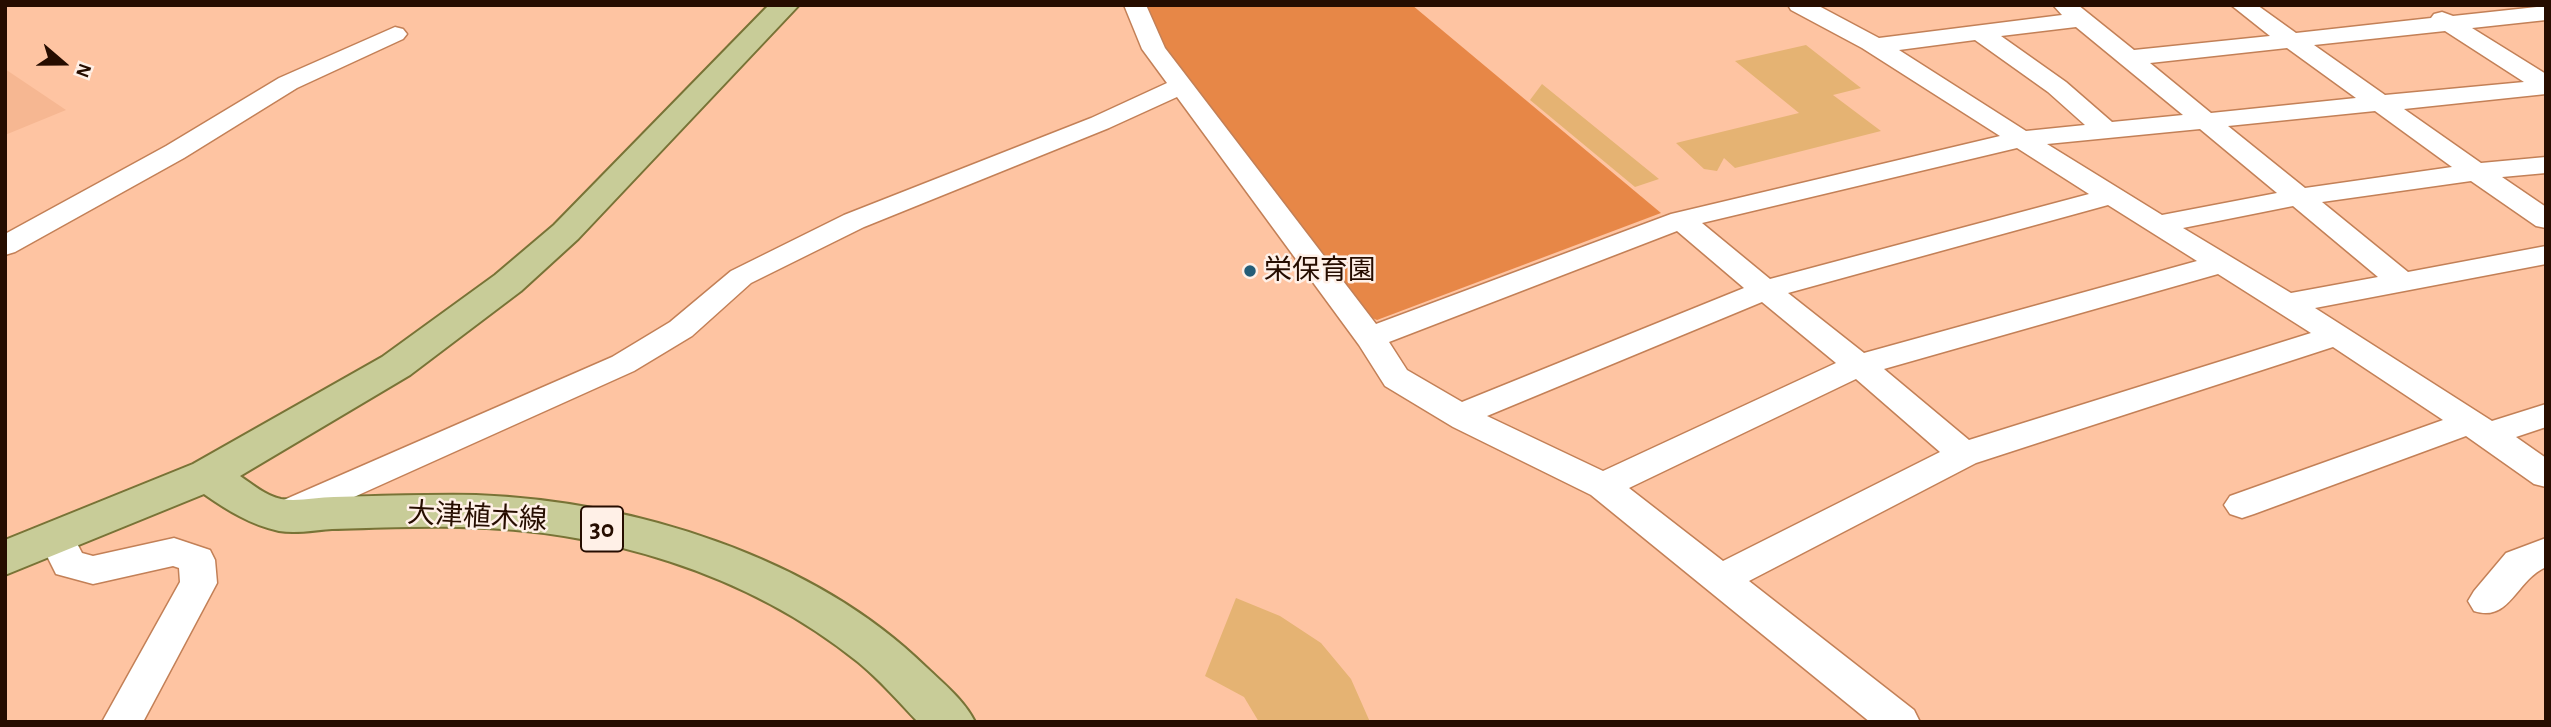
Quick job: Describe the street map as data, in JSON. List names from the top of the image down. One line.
{"streets":{"main road":["大津植木線","30"]},"places":["栄保育園"],"north":"right"}
